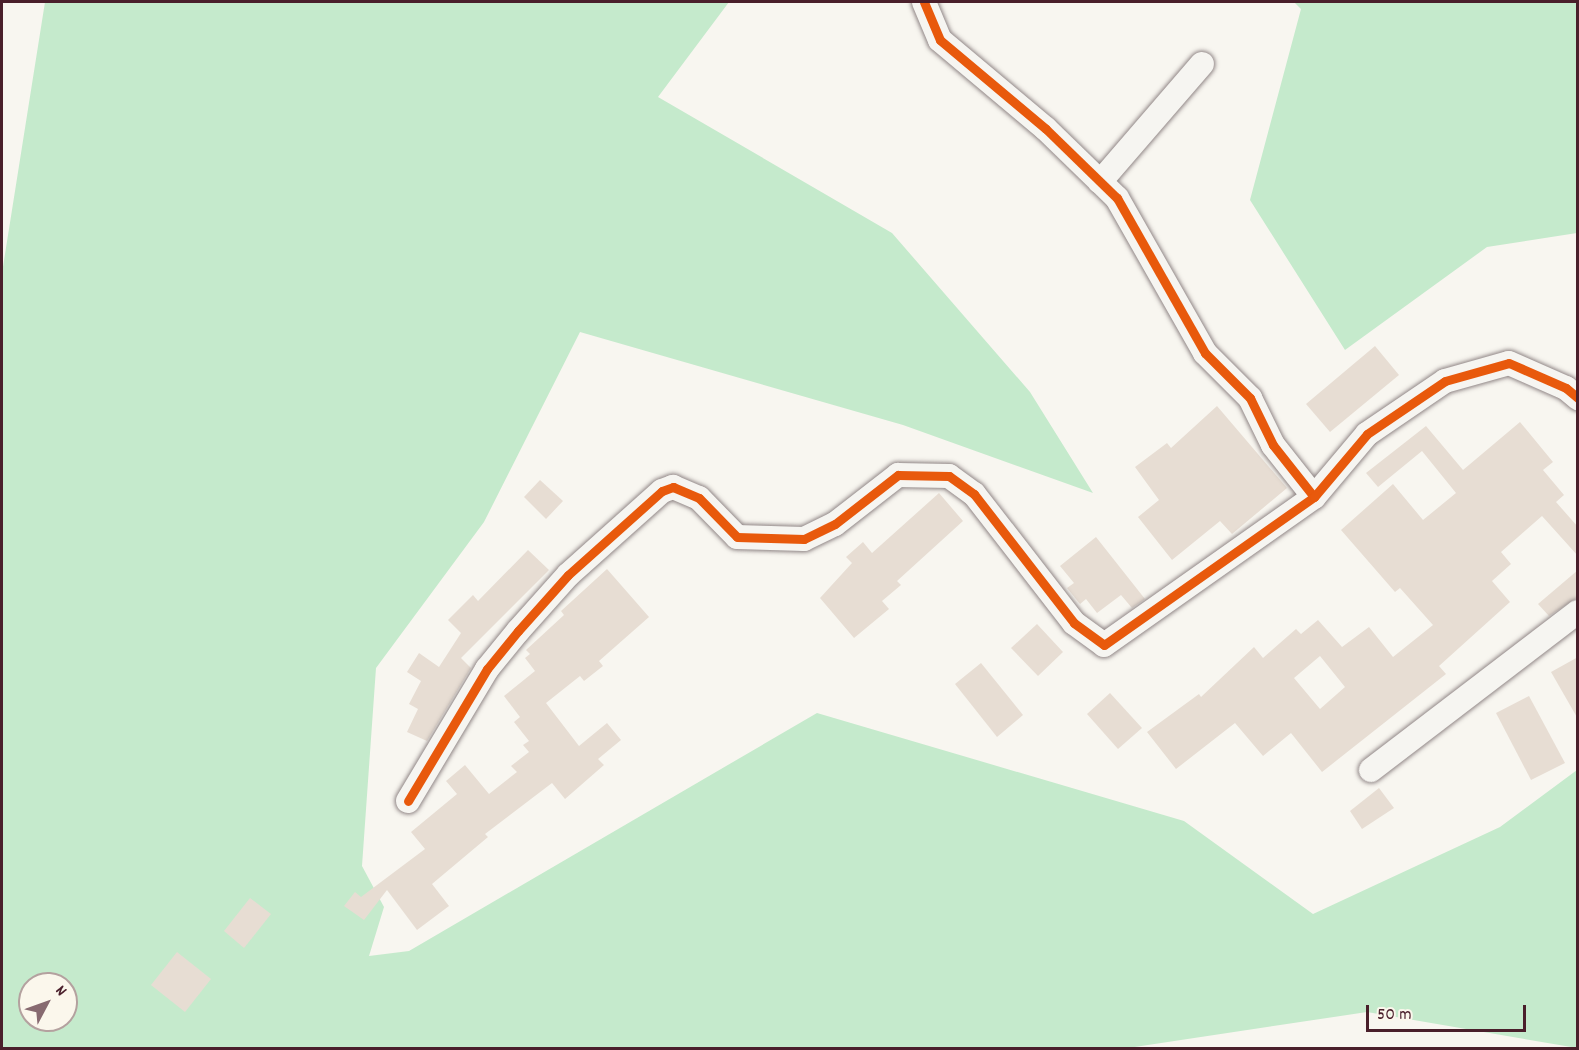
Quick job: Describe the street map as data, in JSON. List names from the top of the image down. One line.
{"scale_bar":"50 m","north":"top right"}
